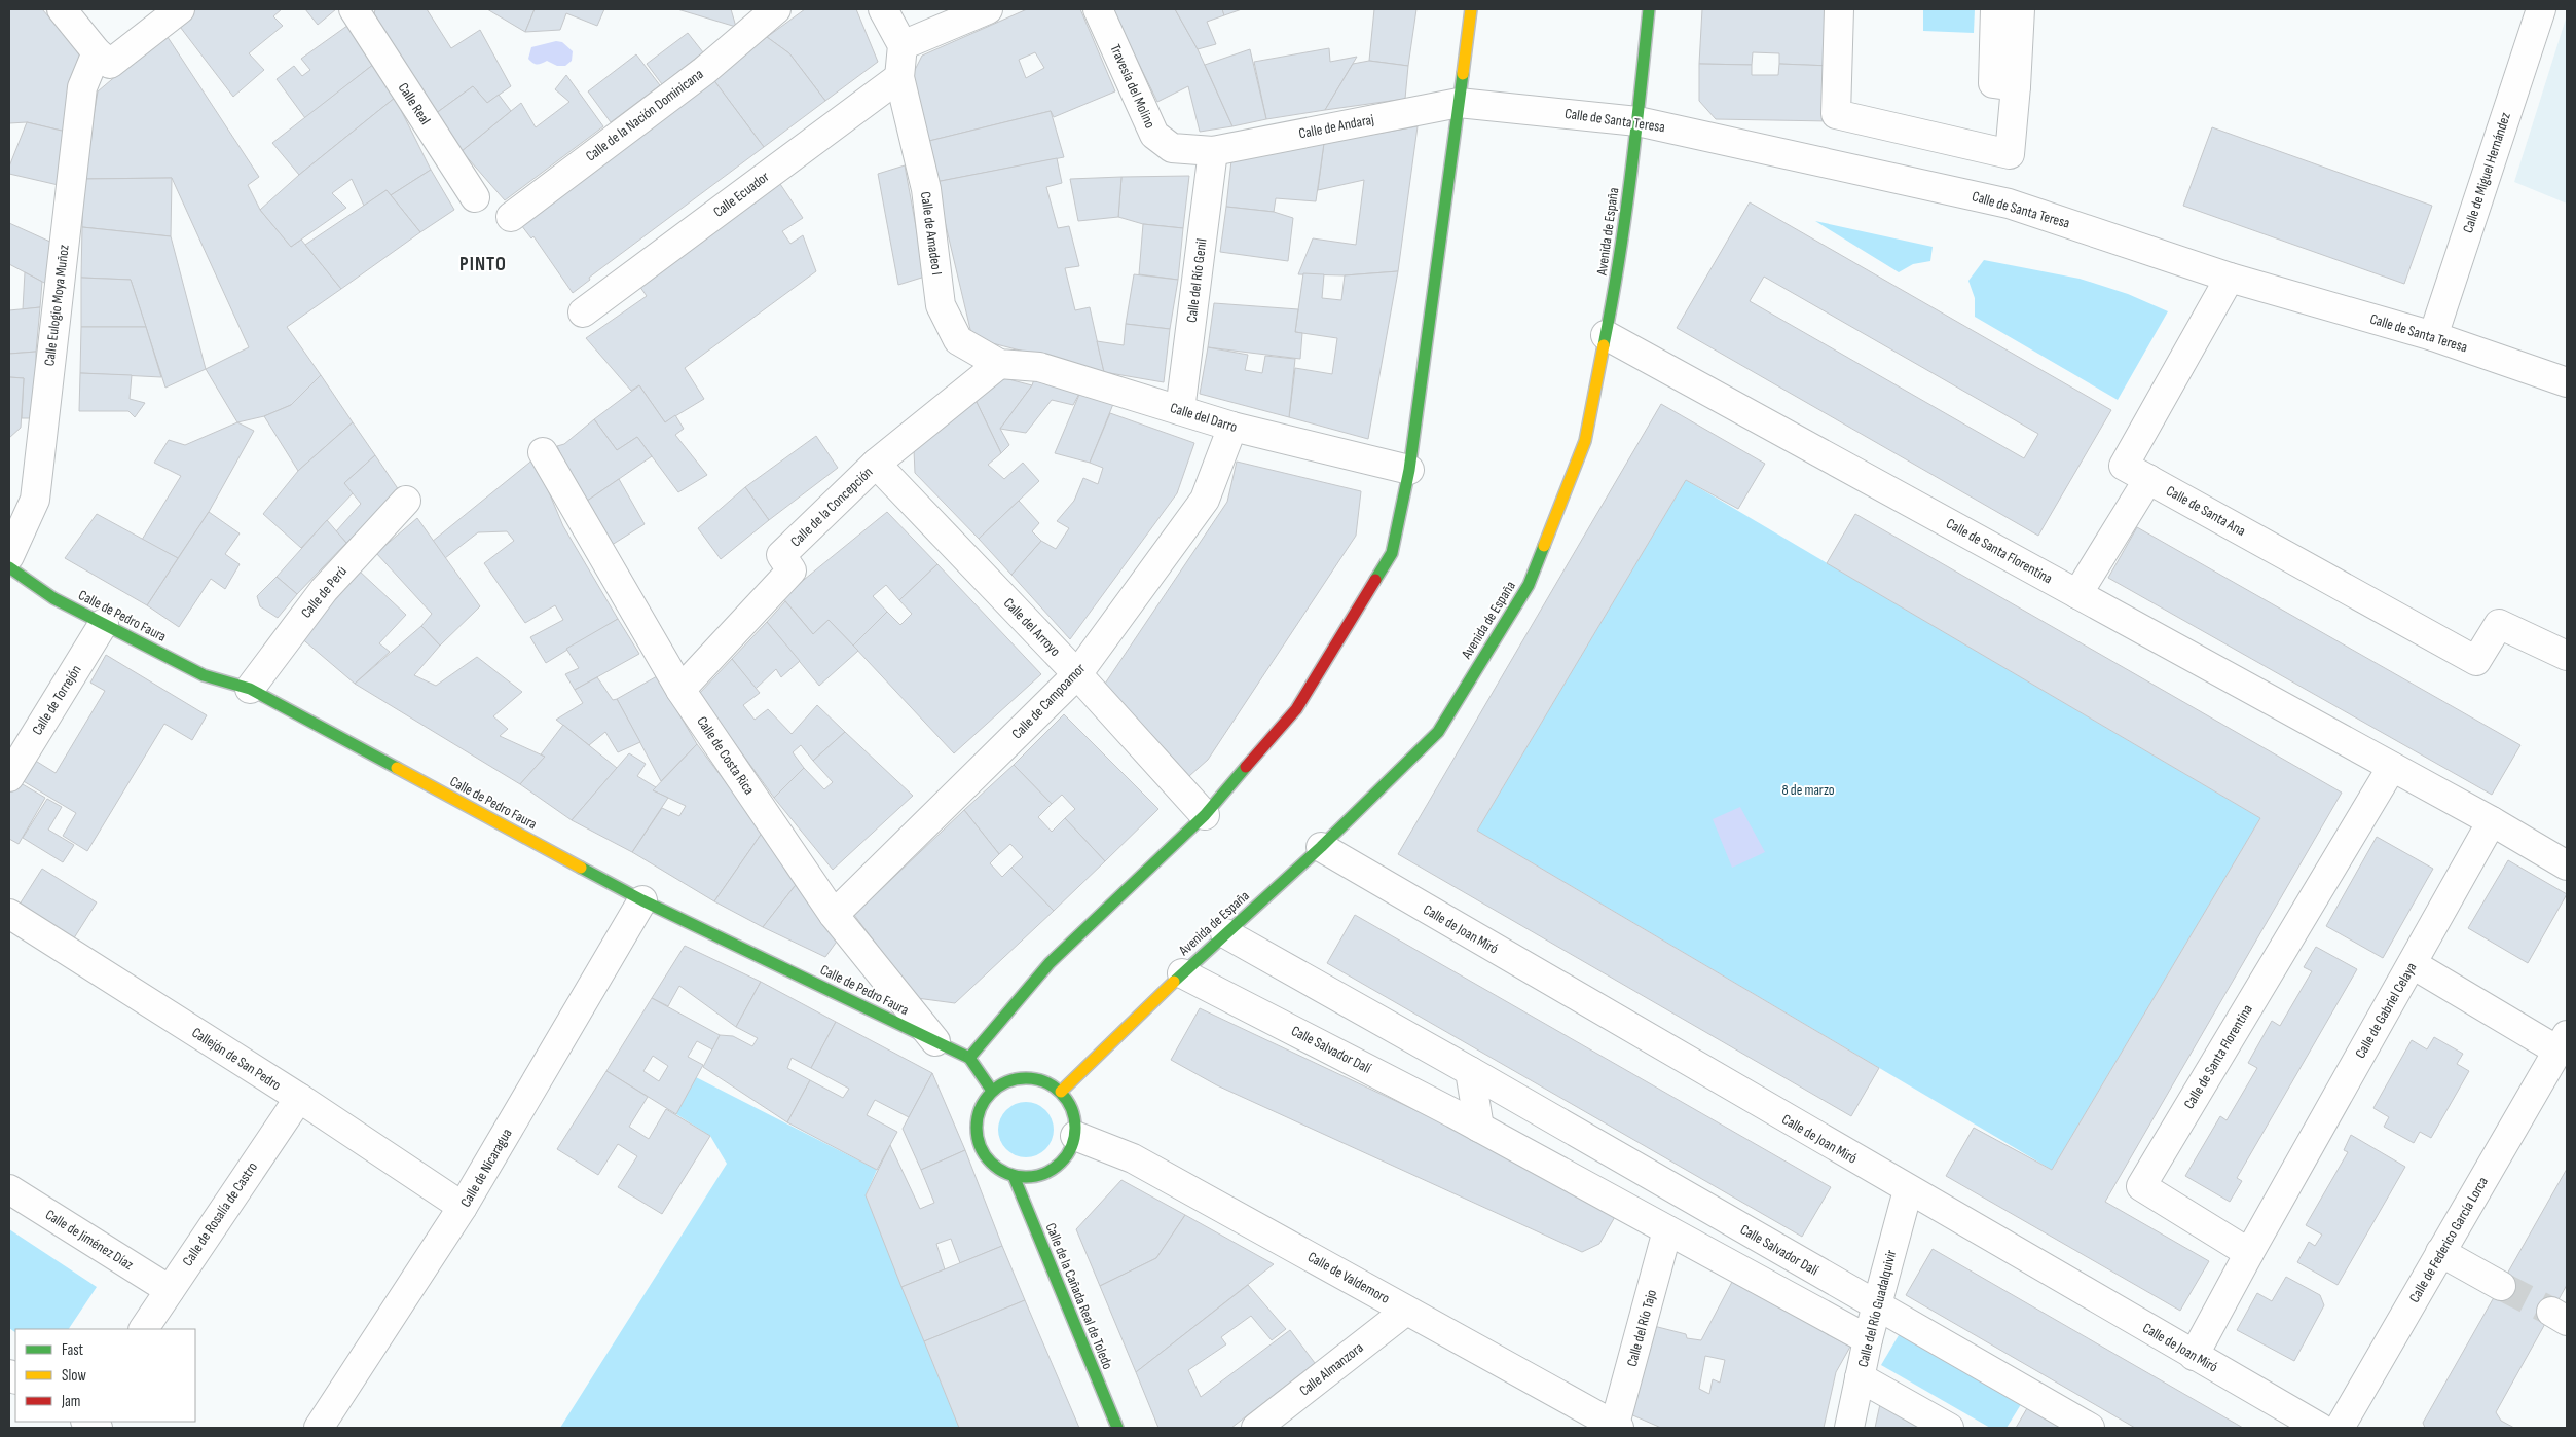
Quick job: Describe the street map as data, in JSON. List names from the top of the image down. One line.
{"streets":{"street":["Travesía del Molino","Calle Real","Calle de la Nación Dominicana","Calle de Santa Teresa","Calle de Andaraj","Calle de Miguel Hernández","Calle Ecuador","Avenida de España","Calle de Amadeo I","Calle del Río Genil","Calle Eulogio Moya Muñoz","Calle del Darro","Calle de la Concepción","Calle de Santa Ana","Calle de Santa Florentina","Calle de Perú","Calle de Pedro Faura","Calle del Arroyo","Calle de Torrejón","Calle de Campoamor","Calle de Costa Rica","Calle de Joan Miró","Calle de Gabriel Celaya","Calle Salvador Dalí","Callejón de San Pedro","Calle de Nicaragua","Calle de Rosalía de Castro","Calle de Jiménez Díaz","Calle de Federico García Lorca","Calle de Valdemoro","Calle de la Cañada Real de Toledo","Calle del Río Guadalquivir","Calle del Río Tajo","Calle Almanzora"]},"crossings":[["Travesía del Molino","Calle de Andaraj"],["Travesía del Molino","Calle del Río Genil"],["Calle de Santa Teresa","Calle de Andaraj"],["Calle de Santa Teresa","Calle de Miguel Hernández"],["Calle de Santa Teresa","Avenida de España"],["Calle de Santa Teresa","Calle de Santa Ana"],["Calle de Andaraj","Calle del Río Genil"],["Calle Ecuador","Calle de Amadeo I"],["Avenida de España","Calle de Santa Florentina"],["Avenida de España","Calle de Joan Miró"],["Avenida de España","Calle Salvador Dalí"],["Avenida de España","Calle de Valdemoro"],["Avenida de España","Calle de la Cañada Real de Toledo"],["Calle de Amadeo I","Calle del Darro"],["Calle de Amadeo I","Calle de la Concepción"],["Calle del Río Genil","Calle del Darro"],["Calle del Darro","Calle de la Concepción"],["Calle del Darro","Calle de Campoamor"],["Calle de la Concepción","Calle del Arroyo"],["Calle de la Concepción","Calle de Costa Rica"],["Calle de Santa Florentina","Calle de Gabriel Celaya"],["Calle de Perú","Calle de Pedro Faura"],["Calle de Pedro Faura","Calle de Torrejón"],["Calle de Pedro Faura","Calle de Costa Rica"],["Calle de Pedro Faura","Calle de Nicaragua"],["Calle del Arroyo","Calle de Campoamor"],["Calle de Campoamor","Calle de Costa Rica"],["Calle de Joan Miró","Calle del Río Guadalquivir"],["Calle de Gabriel Celaya","Calle de Federico García Lorca"],["Calle Salvador Dalí","Calle del Río Guadalquivir"],["Calle Salvador Dalí","Calle del Río Tajo"],["Callejón de San Pedro","Calle de Nicaragua"],["Callejón de San Pedro","Calle de Rosalía de Castro"],["Calle de Rosalía de Castro","Calle de Jiménez Díaz"],["Calle de Valdemoro","Calle de la Cañada Real de Toledo"],["Calle de Valdemoro","Calle del Río Tajo"],["Calle de Valdemoro","Calle Almanzora"]],"districts":["PINTO"],"parks":["8 de marzo"],"legend":["Fast","Slow","Jam"]}
